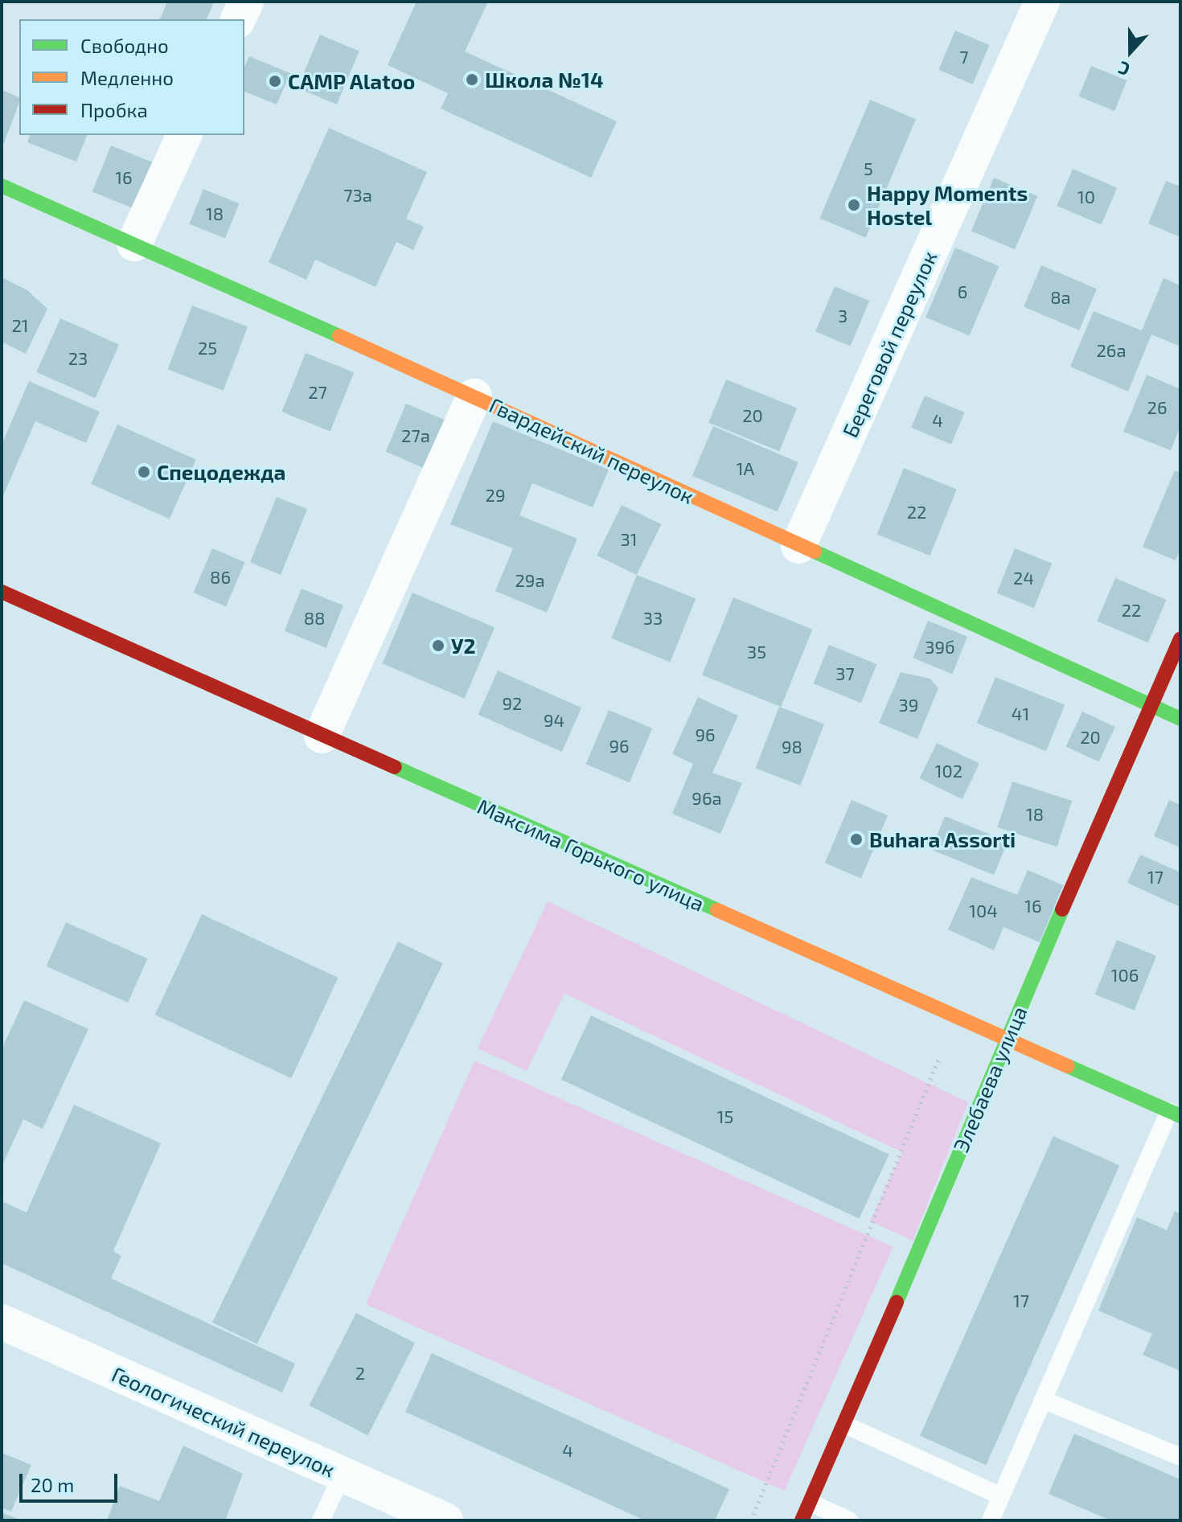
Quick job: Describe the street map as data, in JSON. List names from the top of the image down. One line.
{"streets":{"street":["Береговой переулок","Гвардейский переулок","Максима Горького улица","Элебаева улица","Геологический переулок"]},"crossings":[["Береговой переулок","Гвардейский переулок"],["Гвардейский переулок","Элебаева улица"],["Максима Горького улица","Элебаева улица"]],"places":["Школа №14","CAMP Alatoo","Happy Moments Hostel","Спецодежда","У2","Buhara Assorti"],"house_numbers":["7","5","16","73а","10","18","6","8а","3","21","25","26а","23","27","26","20","4","27а","1А","29","22","31","86","24","29а","22","88","33","39б","35","37","92","39","41","94","96","20","96","98","102","96а","18","17","16","104","106","15","17","2","4"],"legend":["Свободно","Медленно","Пробка"],"scale_bar":"20 m","north":"bottom"}
